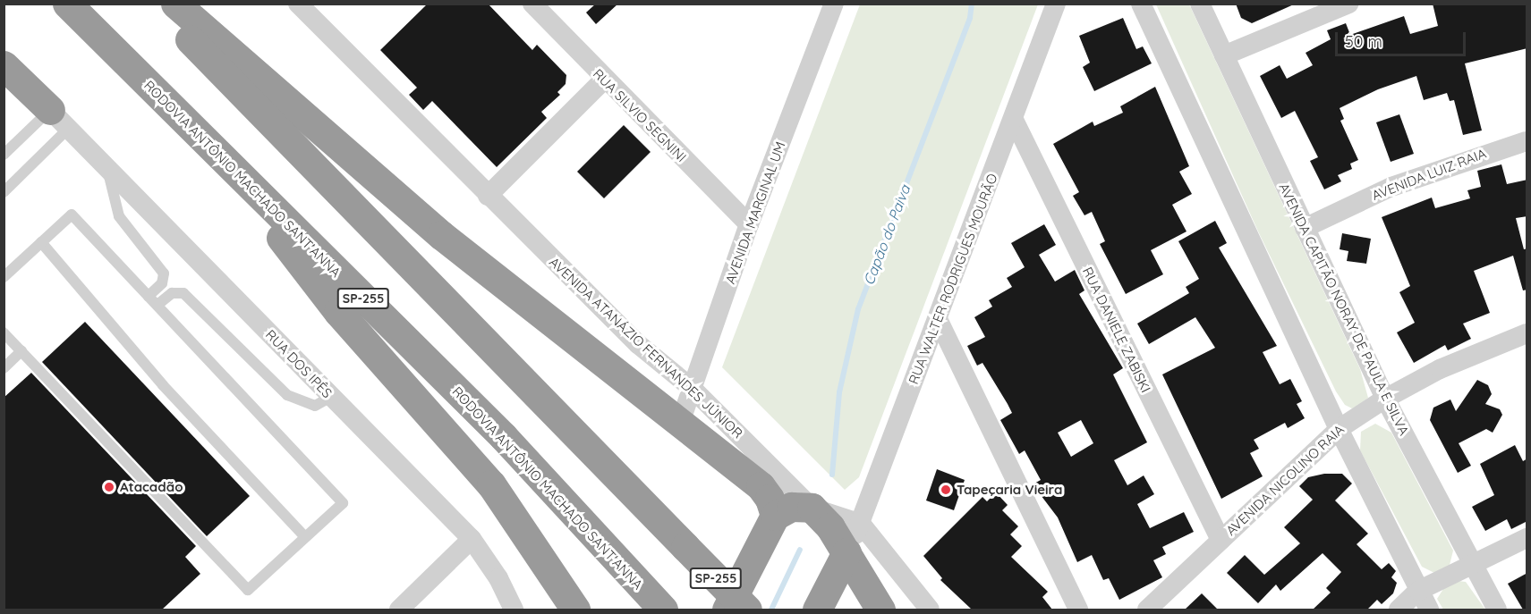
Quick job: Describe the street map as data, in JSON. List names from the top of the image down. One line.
{"streets":{"highway":["RODOVIA ANTÔNIO MACHADO SANT'ANNA","SP-255"],"street":["RUA SILVIO SEGNINI","AVENIDA LUIZ RAIA","AVENIDA MARGINAL UM","RUA WALTER RODRIGUES MOURÃO","AVENIDA CAPITÃO NORAY DE PAULA E SILVA","RUA DANIELE ZABISKI","AVENIDA ATANÁZIO FERNANDES JÚNIOR","RUA DOS IPÊS","AVENIDA NICOLINO RAIA"]},"crossings":[["RUA SILVIO SEGNINI","AVENIDA MARGINAL UM"],["AVENIDA LUIZ RAIA","AVENIDA CAPITÃO NORAY DE PAULA E SILVA"],["AVENIDA MARGINAL UM","AVENIDA ATANÁZIO FERNANDES JÚNIOR"],["RUA WALTER RODRIGUES MOURÃO","RUA DANIELE ZABISKI"],["RUA WALTER RODRIGUES MOURÃO","AVENIDA ATANÁZIO FERNANDES JÚNIOR"],["AVENIDA CAPITÃO NORAY DE PAULA E SILVA","AVENIDA NICOLINO RAIA"],["RUA DANIELE ZABISKI","AVENIDA NICOLINO RAIA"]],"water":["Capão do Paiva"],"places":["Atacadão","Tapeçaria Vieira"],"scale_bar":"50 m"}
